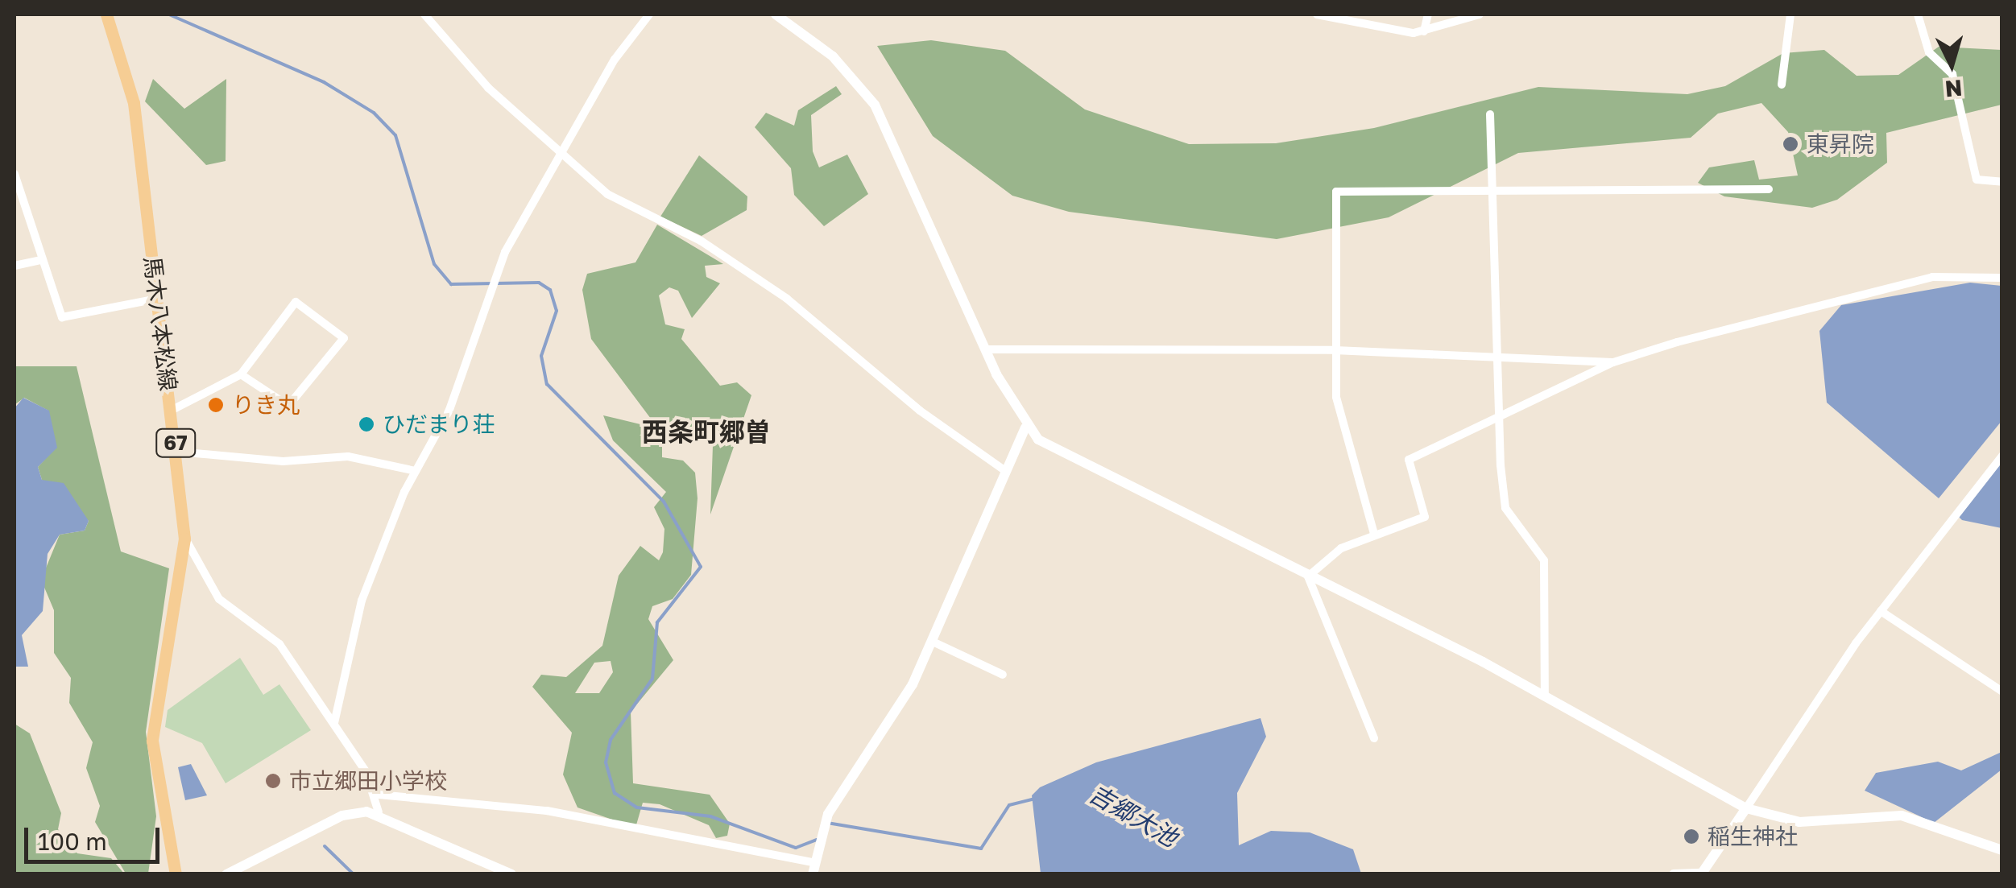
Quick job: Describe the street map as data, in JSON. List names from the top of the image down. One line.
{"streets":{"main road":["馬木八本松線","67"]},"districts":["西条町郷曽"],"water":["吉郷大池"],"places":["東昇院","りき丸","ひだまり荘","市立郷田小学校","稲生神社"],"scale_bar":"100 m","north":"bottom"}
